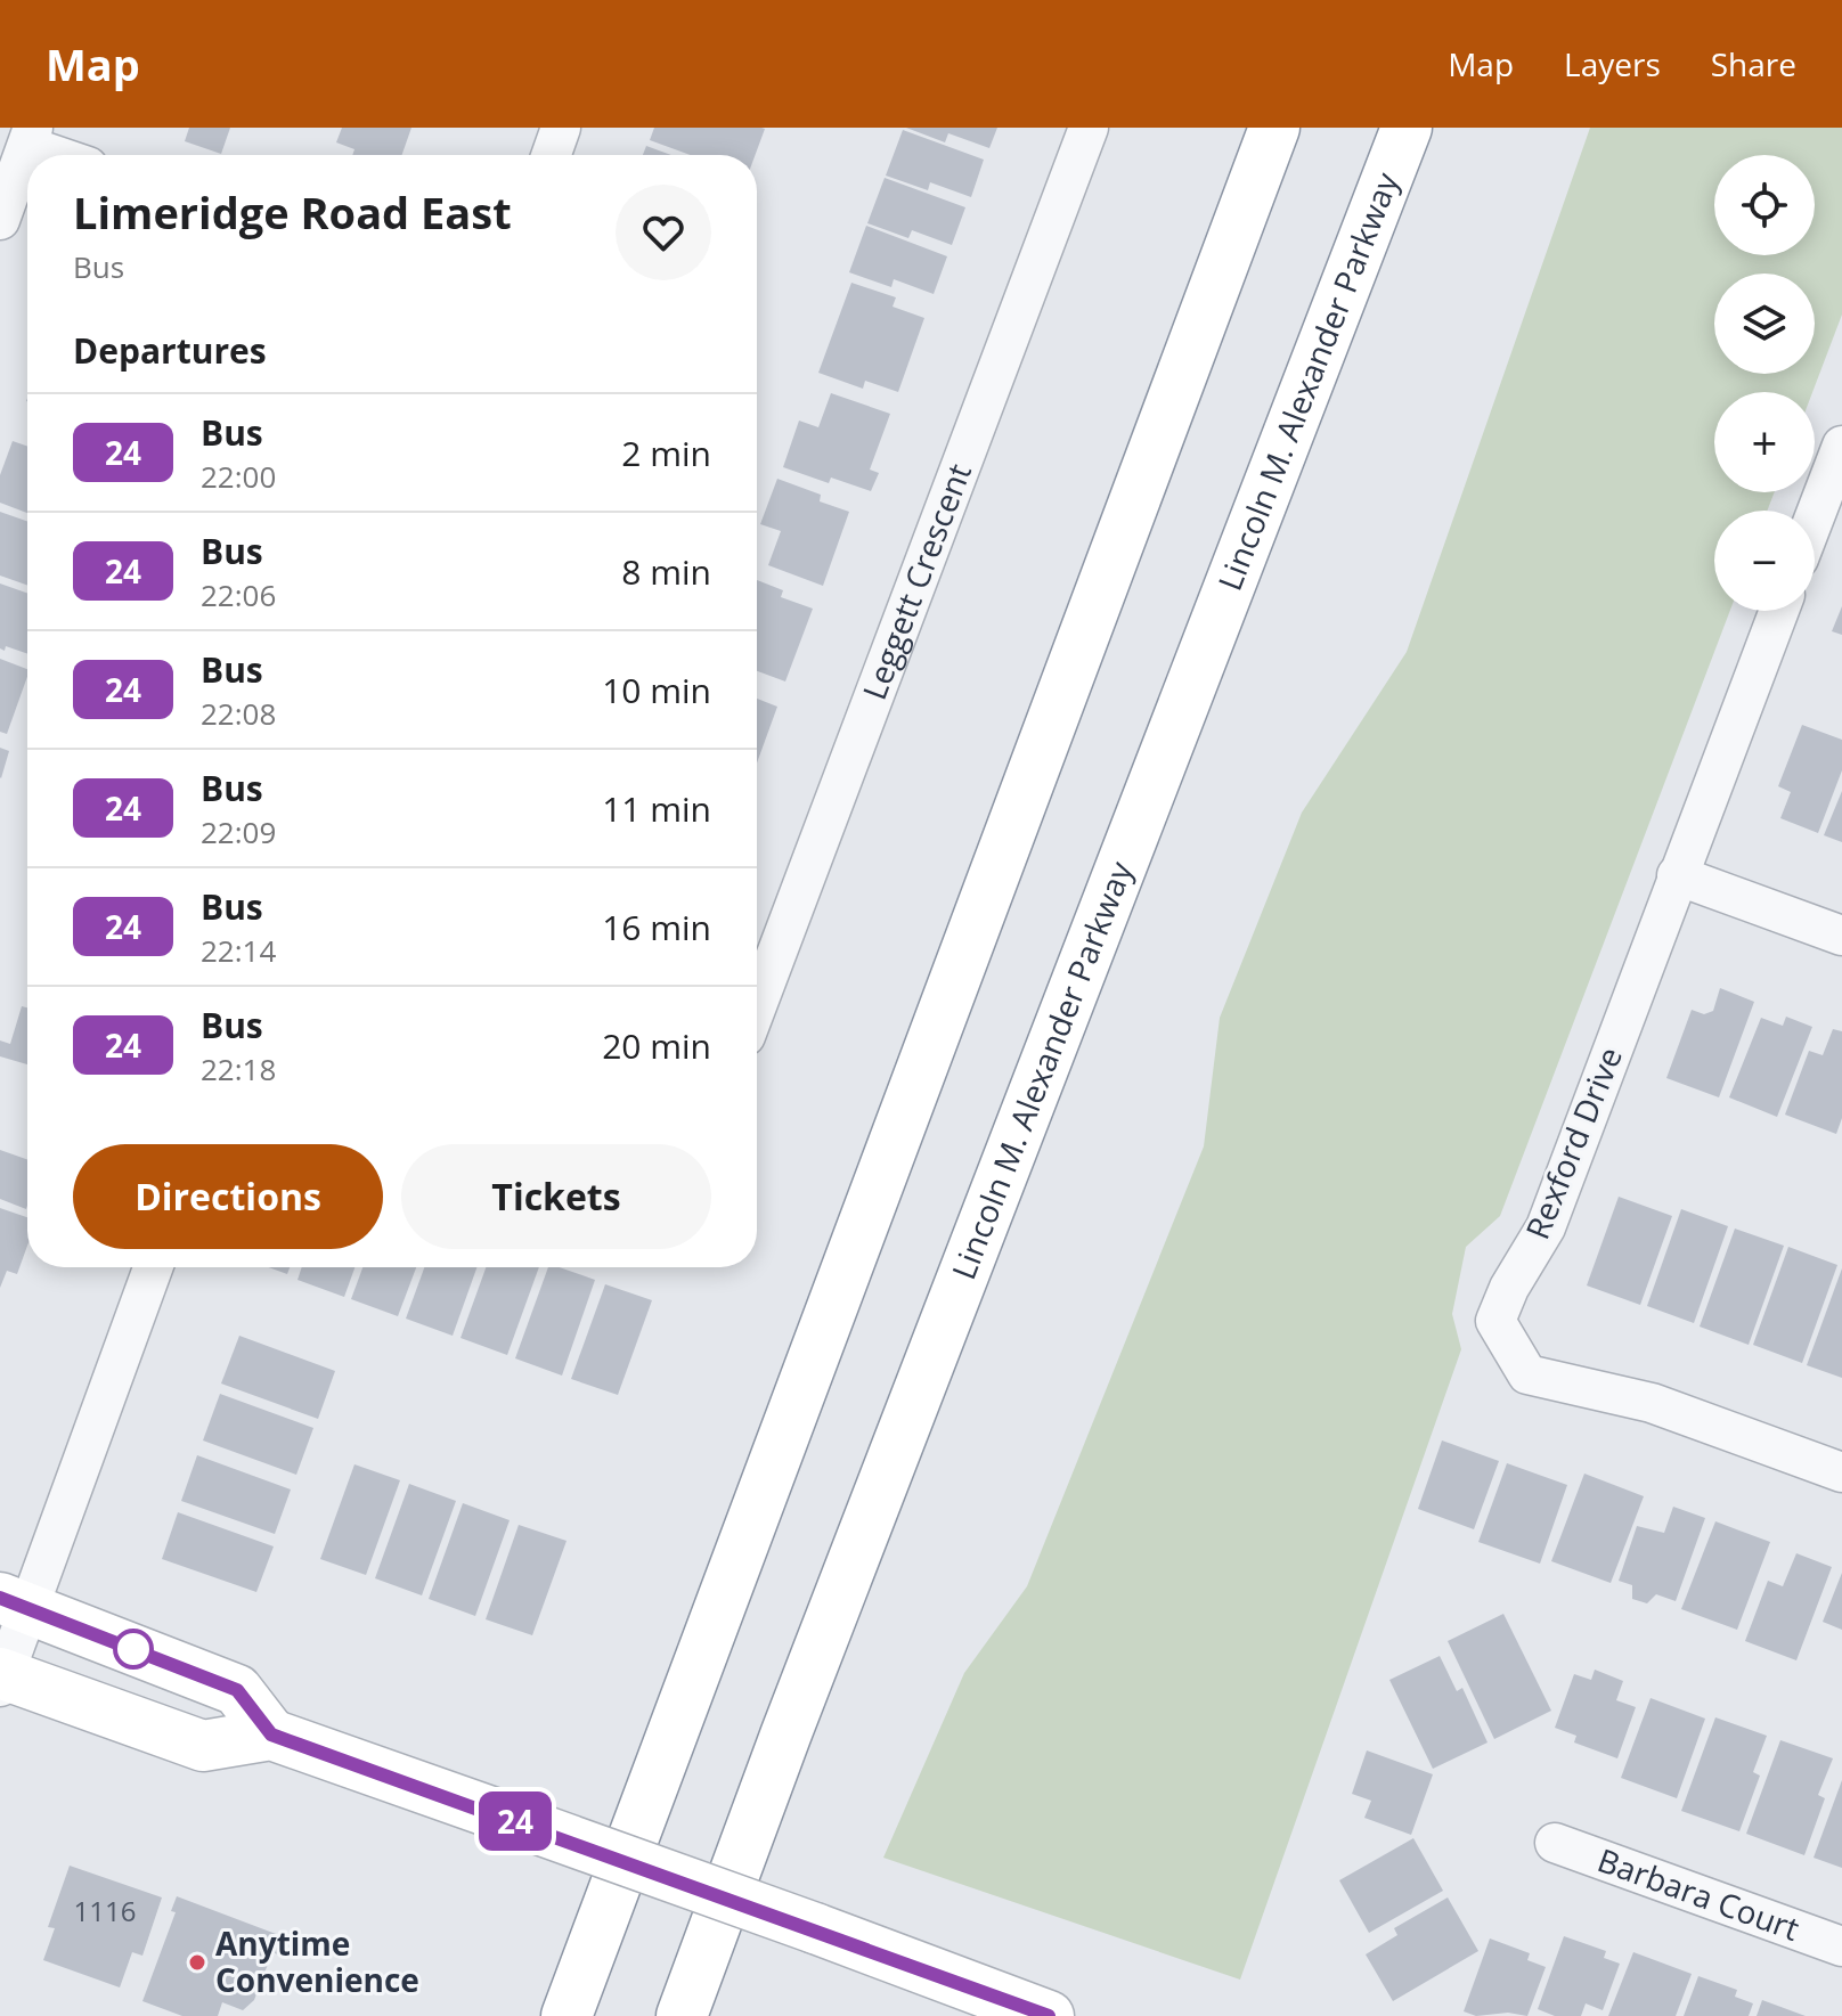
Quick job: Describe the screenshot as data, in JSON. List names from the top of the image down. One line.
{"streets":{"main road":["Lincoln M. Alexander Parkway"],"street":["Leggett Crescent","Rexford Drive","Barbara Court"]},"places":["Anytime Convenience"],"lines":["bus line 24"],"house_numbers":["1116"],"page":{"header":"Map","nav":["Map","Layers","Share"],"on_map":"24","map_buttons":["+","−"],"heading":[["Limeridge Road East","Bus"],"Departures"],"list":[{"mark":"24","name":"Bus","note":"22:00","value":"2 min"},{"mark":"24","name":"Bus","note":"22:06","value":"8 min"},{"mark":"24","name":"Bus","note":"22:08","value":"10 min"},{"mark":"24","name":"Bus","note":"22:09","value":"11 min"},{"mark":"24","name":"Bus","note":"22:14","value":"16 min"},{"mark":"24","name":"Bus","note":"22:18","value":"20 min"}],"buttons":["Directions","Tickets"]}}
